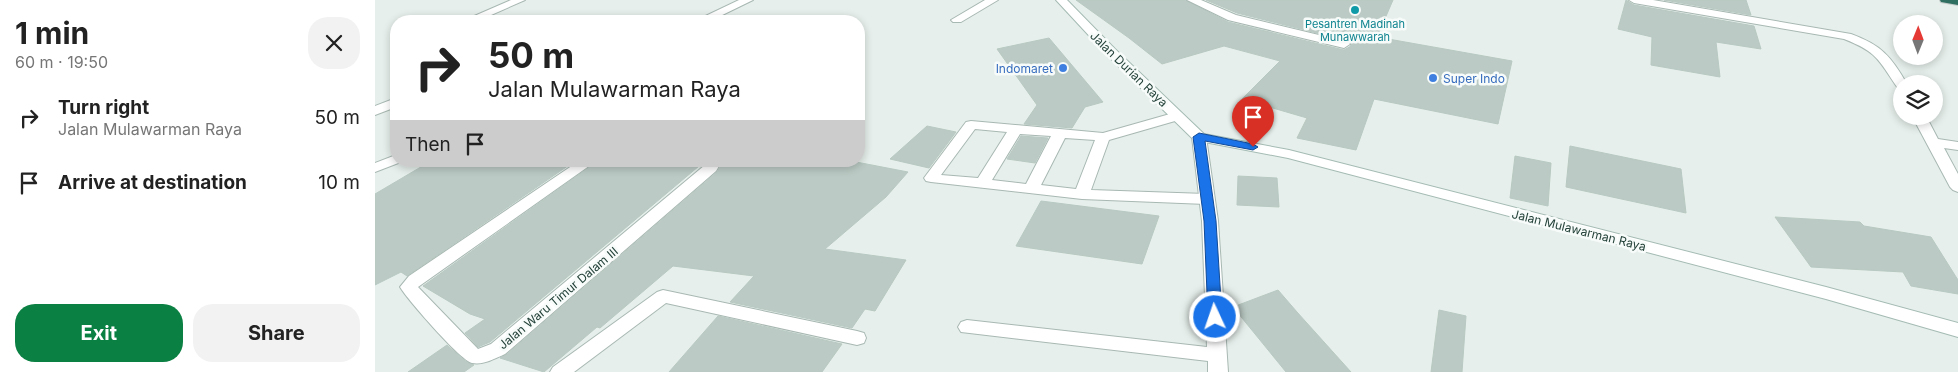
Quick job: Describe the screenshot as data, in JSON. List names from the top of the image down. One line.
{"streets":{"street":["Jalan Durian Raya","Jalan Mulawarman Raya","Jalan Waru Timur Dalam III"]},"crossings":[["Jalan Durian Raya","Jalan Mulawarman Raya"]],"places":["Pesantren Madinah Munawwarah","Indomaret","Super Indo"],"north":"top","page":{"heading":["1 min","60 m · 19:50"],"turn":["50 m","Jalan Mulawarman Raya"],"list":[{"name":"Turn right","note":"Jalan Mulawarman Raya","value":"50 m"},{"name":"Arrive at destination","value":"10 m"}],"then":"Then","buttons":["Exit","Share"]}}
